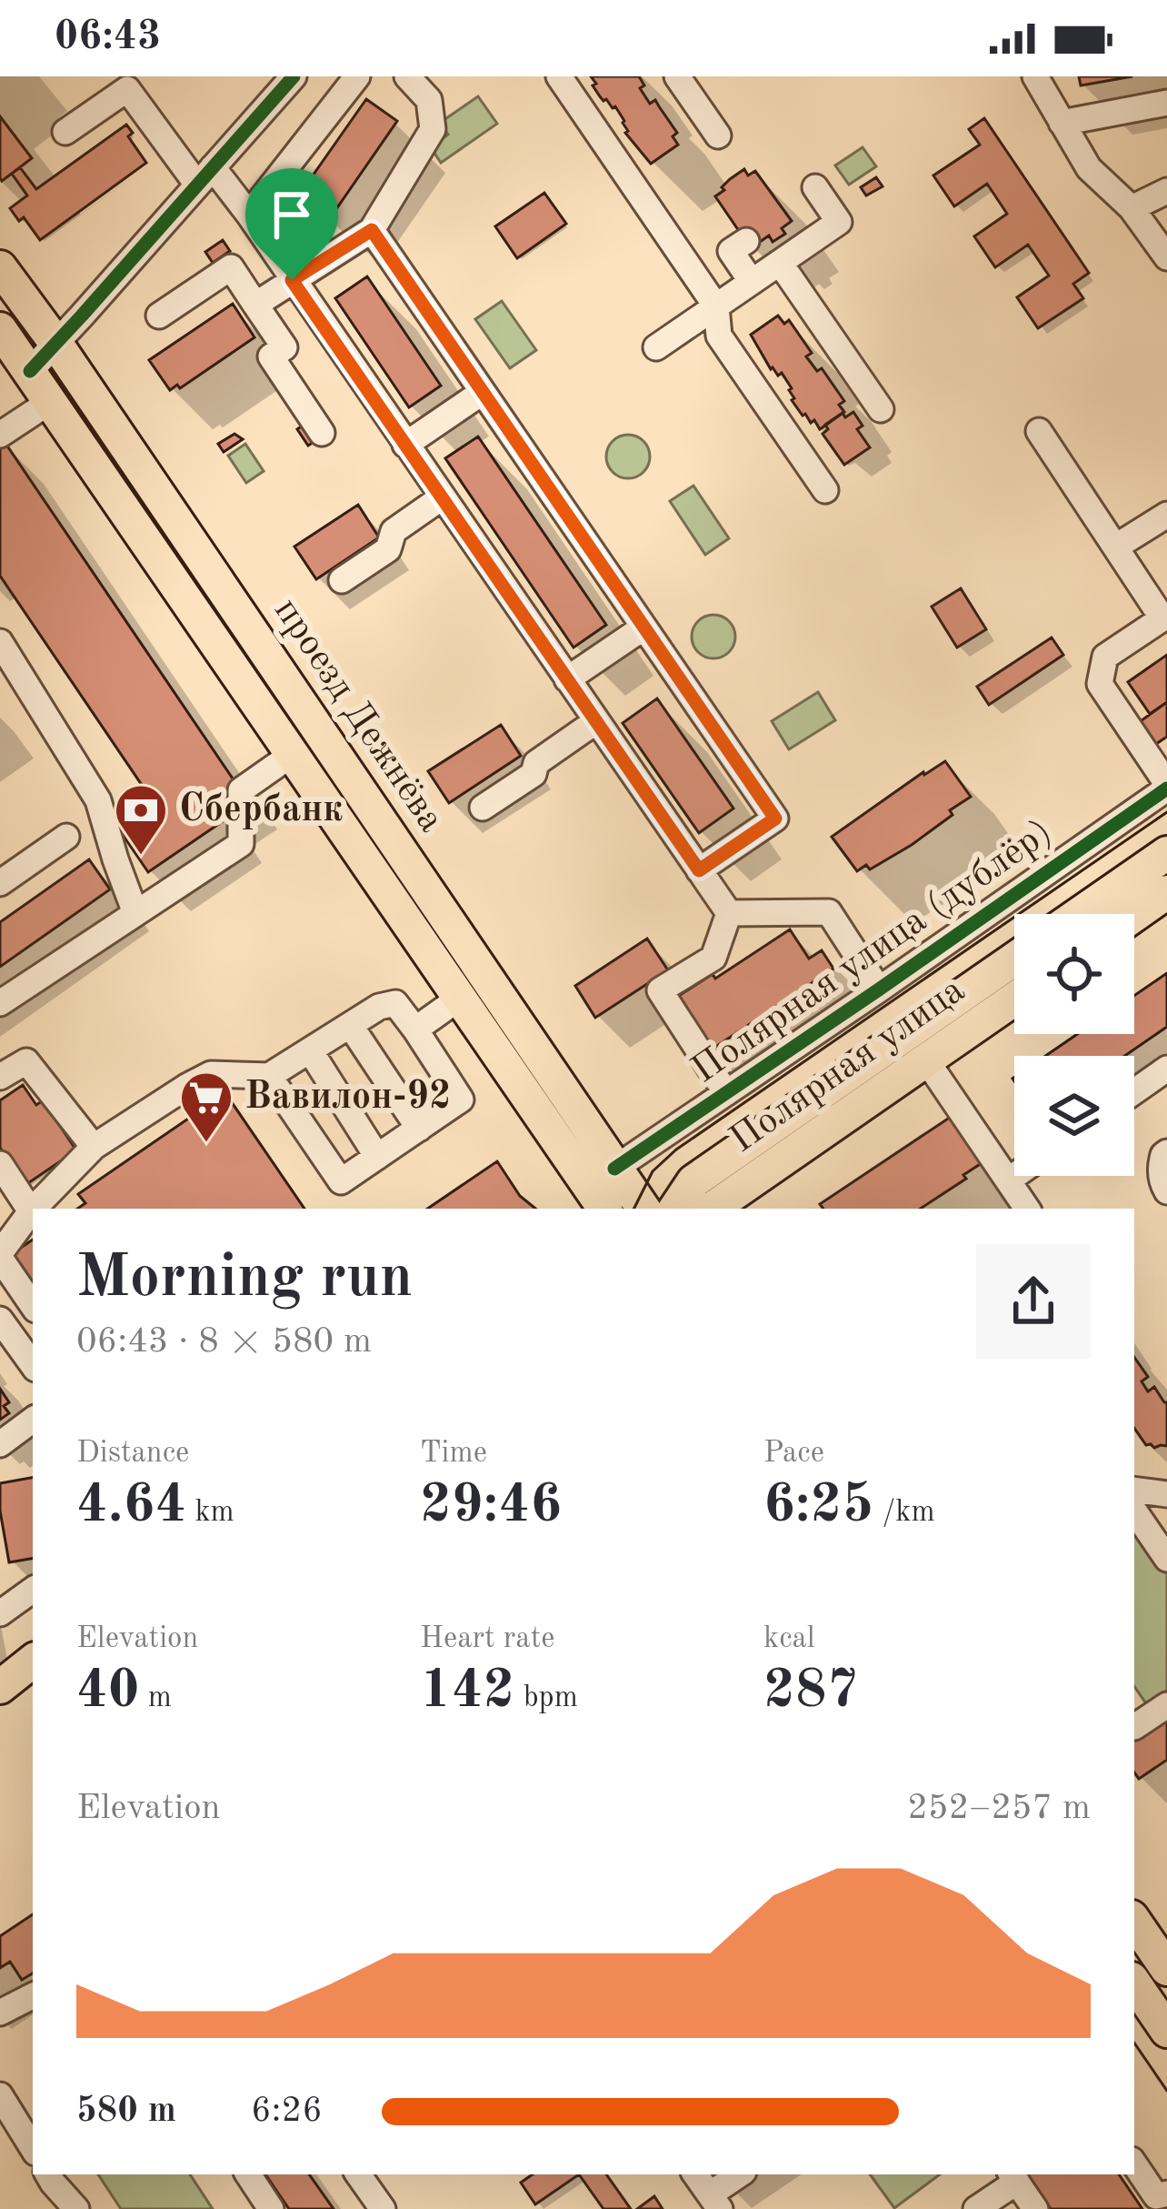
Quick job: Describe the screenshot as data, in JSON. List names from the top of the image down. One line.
{"streets":{"main road":["проезд Дежнёва","Полярная улица"],"street":["Полярная улица (дублёр)"]},"crossings":[["проезд Дежнёва","Полярная улица (дублёр)"]],"places":{"bank":["Сбербанк"],"supermarket":["Вавилон-92"]},"page":{"status":"06:43","heading":["Morning run","06:43 · 8 × 580 m"],"stats":[["Distance","4.64 km"],["Time","29:46"],["Pace","6:25 /km"],["Elevation","40 m"],["Heart rate","142 bpm"],["kcal","287"]],"chart":["Elevation","252–257 m"],"list":[{"name":"580 m","note":"6:26"}]}}
